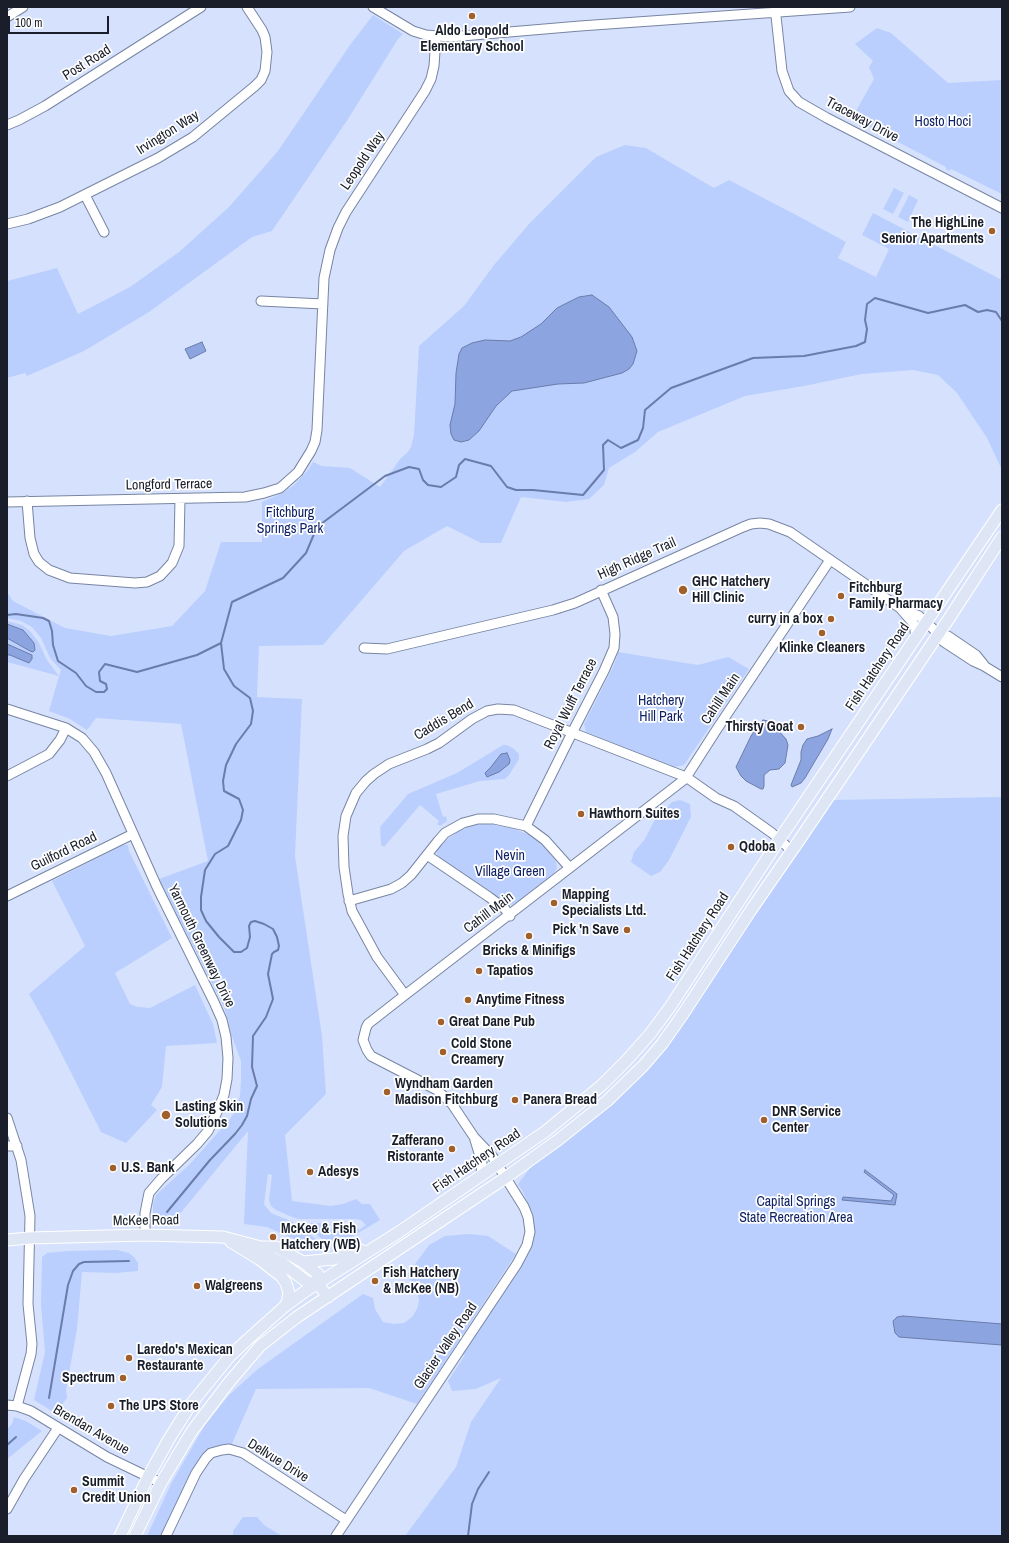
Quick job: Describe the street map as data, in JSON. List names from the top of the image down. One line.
{"streets":{"main road":["Fish Hatchery Road","McKee Road"],"street":["Post Road","Traceway Drive","Irvington Way","Leopold Way","Longford Terrace","High Ridge Trail","Cahill Main","Royal Wulff Terrace","Caddis Bend","Guilford Road","Yarmouth Greenway Drive","Glacier Valley Road","Brendan Avenue","Dellvue Drive"]},"crossings":[["Leopold Way","Longford Terrace"],["High Ridge Trail","Fish Hatchery Road"],["High Ridge Trail","Cahill Main"],["High Ridge Trail","Royal Wulff Terrace"],["Fish Hatchery Road","Cahill Main"],["Fish Hatchery Road","Caddis Bend"],["Fish Hatchery Road","McKee Road"],["Fish Hatchery Road","Glacier Valley Road"],["Fish Hatchery Road","Brendan Avenue"],["Cahill Main","Caddis Bend"],["Cahill Main","Glacier Valley Road"],["Royal Wulff Terrace","Caddis Bend"],["Guilford Road","Yarmouth Greenway Drive"],["Yarmouth Greenway Drive","McKee Road"],["Glacier Valley Road","Dellvue Drive"]],"parks":["Hosto Hoci","Fitchburg Springs Park","Hatchery Hill Park","Nevin Village Green","Capital Springs State Recreation Area"],"places":["Aldo Leopold Elementary School","The HighLine Senior Apartments","GHC Hatchery Hill Clinic","Fitchburg Family Pharmacy","curry in a box","Klinke Cleaners","Thirsty Goat","Hawthorn Suites","Qdoba","Mapping Specialists Ltd.","Pick 'n Save","Bricks & Minifigs","Tapatios","Anytime Fitness","Great Dane Pub","Cold Stone Creamery","Wyndham Garden Madison Fitchburg","Panera Bread","Lasting Skin Solutions","DNR Service Center","Zafferano Ristorante","U.S. Bank","Adesys","McKee & Fish Hatchery (WB)","Fish Hatchery & McKee (NB)","Walgreens","Laredo's Mexican Restaurante","Spectrum","The UPS Store","Summit Credit Union"],"scale_bar":"100 m"}
